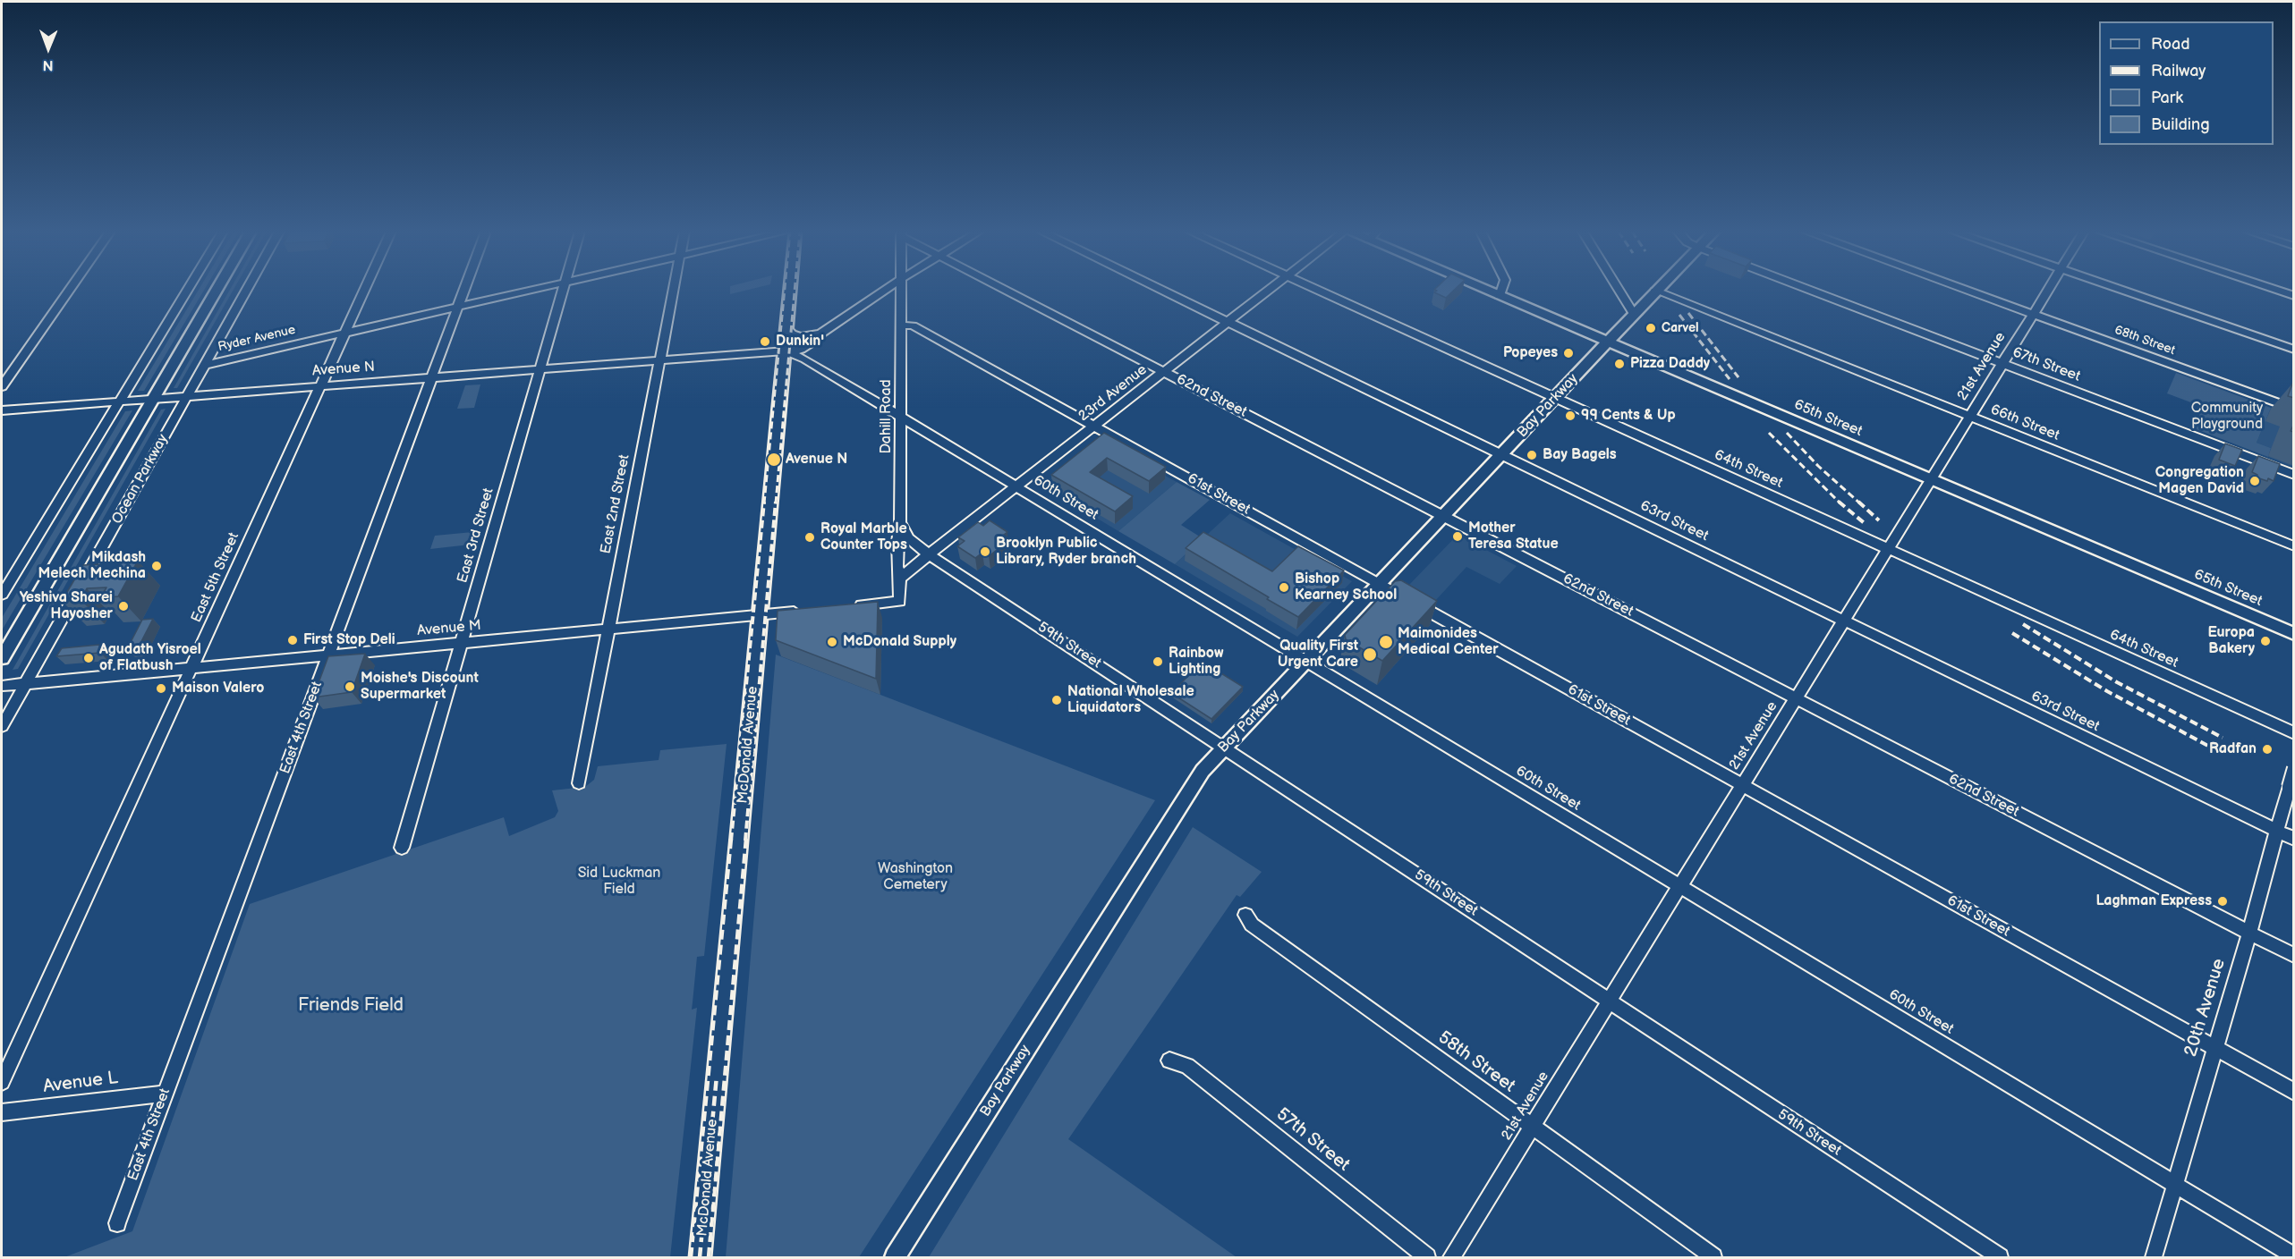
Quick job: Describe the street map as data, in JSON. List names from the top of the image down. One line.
{"streets":{"main road":["Bay Parkway","65th Street","Ocean Parkway","McDonald Avenue"],"street":["Ryder Avenue","68th Street","67th Street","21st Avenue","Avenue N","23rd Avenue","62nd Street","Dahill Road","66th Street","64th Street","61st Street","60th Street","East 2nd Street","63rd Street","East 3rd Street","East 5th Street","Avenue M","59th Street","East 4th Street","20th Avenue","58th Street","Avenue L","57th Street"]},"crossings":[["Ryder Avenue","Ocean Parkway"],["Ryder Avenue","East 5th Street"],["Ryder Avenue","East 4th Street"],["68th Street","21st Avenue"],["67th Street","21st Avenue"],["21st Avenue","62nd Street"],["21st Avenue","65th Street"],["21st Avenue","66th Street"],["21st Avenue","64th Street"],["21st Avenue","61st Street"],["21st Avenue","60th Street"],["21st Avenue","63rd Street"],["21st Avenue","59th Street"],["21st Avenue","58th Street"],["Avenue N","Ocean Parkway"],["Avenue N","60th Street"],["Avenue N","East 2nd Street"],["Avenue N","East 3rd Street"],["Avenue N","East 5th Street"],["Avenue N","East 4th Street"],["Avenue N","McDonald Avenue"],["23rd Avenue","62nd Street"],["23rd Avenue","Dahill Road"],["23rd Avenue","61st Street"],["23rd Avenue","60th Street"],["23rd Avenue","63rd Street"],["23rd Avenue","59th Street"],["62nd Street","Bay Parkway"],["62nd Street","20th Avenue"],["Bay Parkway","65th Street"],["Bay Parkway","66th Street"],["Bay Parkway","64th Street"],["Bay Parkway","61st Street"],["Bay Parkway","60th Street"],["Bay Parkway","63rd Street"],["Bay Parkway","59th Street"],["Dahill Road","61st Street"],["Dahill Road","60th Street"],["Dahill Road","59th Street"],["Ocean Parkway","Avenue M"],["61st Street","20th Avenue"],["60th Street","McDonald Avenue"],["60th Street","20th Avenue"],["East 2nd Street","Avenue M"],["63rd Street","20th Avenue"],["East 3rd Street","Avenue M"],["East 5th Street","Avenue M"],["Avenue M","East 4th Street"],["Avenue M","McDonald Avenue"],["East 4th Street","Avenue L"]],"parks":["Community Playground","Washington Cemetery","Sid Luckman Field","Friends Field"],"places":["Carvel","Dunkin'","Popeyes","Pizza Daddy","99 Cents & Up","Bay Bagels","Avenue N","Congregation Magen David","Mother Teresa Statue","Royal Marble Counter Tops","Brooklyn Public Library, Ryder branch","Mikdash Melech Mechina","Bishop Kearney School","Yeshiva Sharei Hayosher","First Stop Deli","Europa Bakery","McDonald Supply","Maimonides Medical Center","Quality First Urgent Care","Agudath Yisroel of Flatbush","Rainbow Lighting","Moishe's Discount Supermarket","Maison Valero","National Wholesale Liquidators","Radfan","Laghman Express"],"legend":["Road","Railway","Park","Building"],"north":"bottom"}
